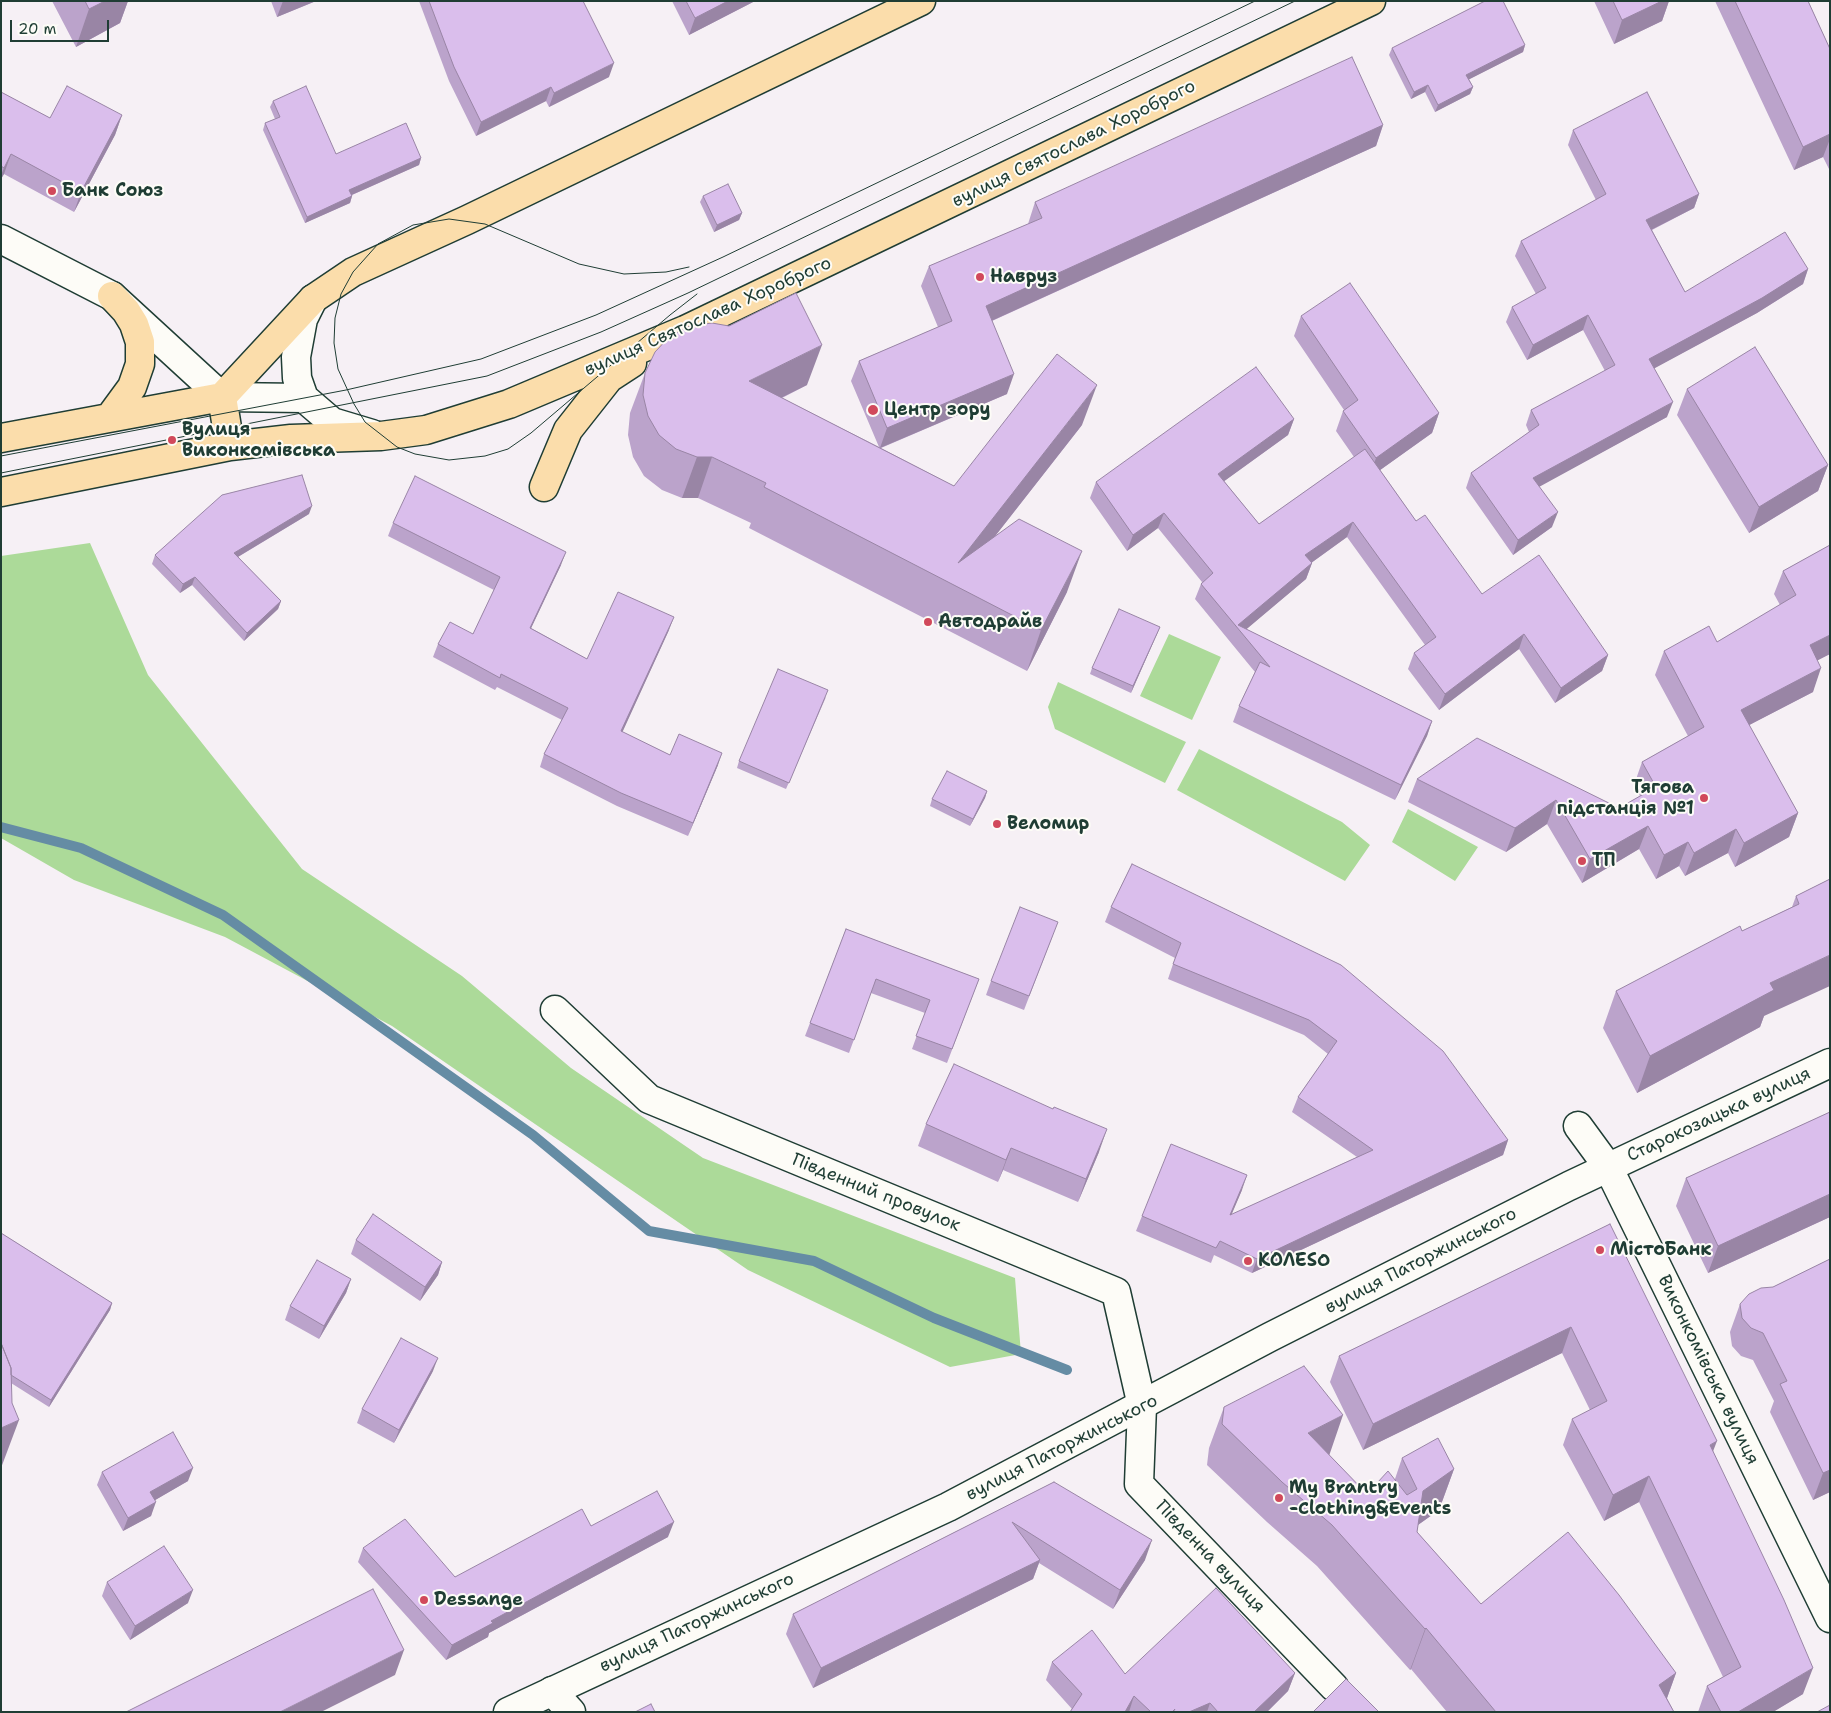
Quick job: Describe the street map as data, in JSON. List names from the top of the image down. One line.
{"streets":{"main road":["вулиця Святослава Хороброго"],"street":["Старокозацька вулиця","Південний провулок","вулиця Паторжинського","Виконкомівська вулиця","Південна вулиця"]},"crossings":[["Старокозацька вулиця","вулиця Паторжинського"],["Старокозацька вулиця","Виконкомівська вулиця"],["Південний провулок","вулиця Паторжинського"],["Південний провулок","Південна вулиця"],["вулиця Паторжинського","Виконкомівська вулиця"],["вулиця Паторжинського","Південна вулиця"]],"places":["Банк Союз","Навруз","Центр зору","Вулиця Виконкомівська","Автодрайв","Тягова підстанція №1","Веломир","ТП","МістоБанк","КОЛЕSO","My Brantry -Clothing&Events","Dessange"],"scale_bar":"20 m"}
